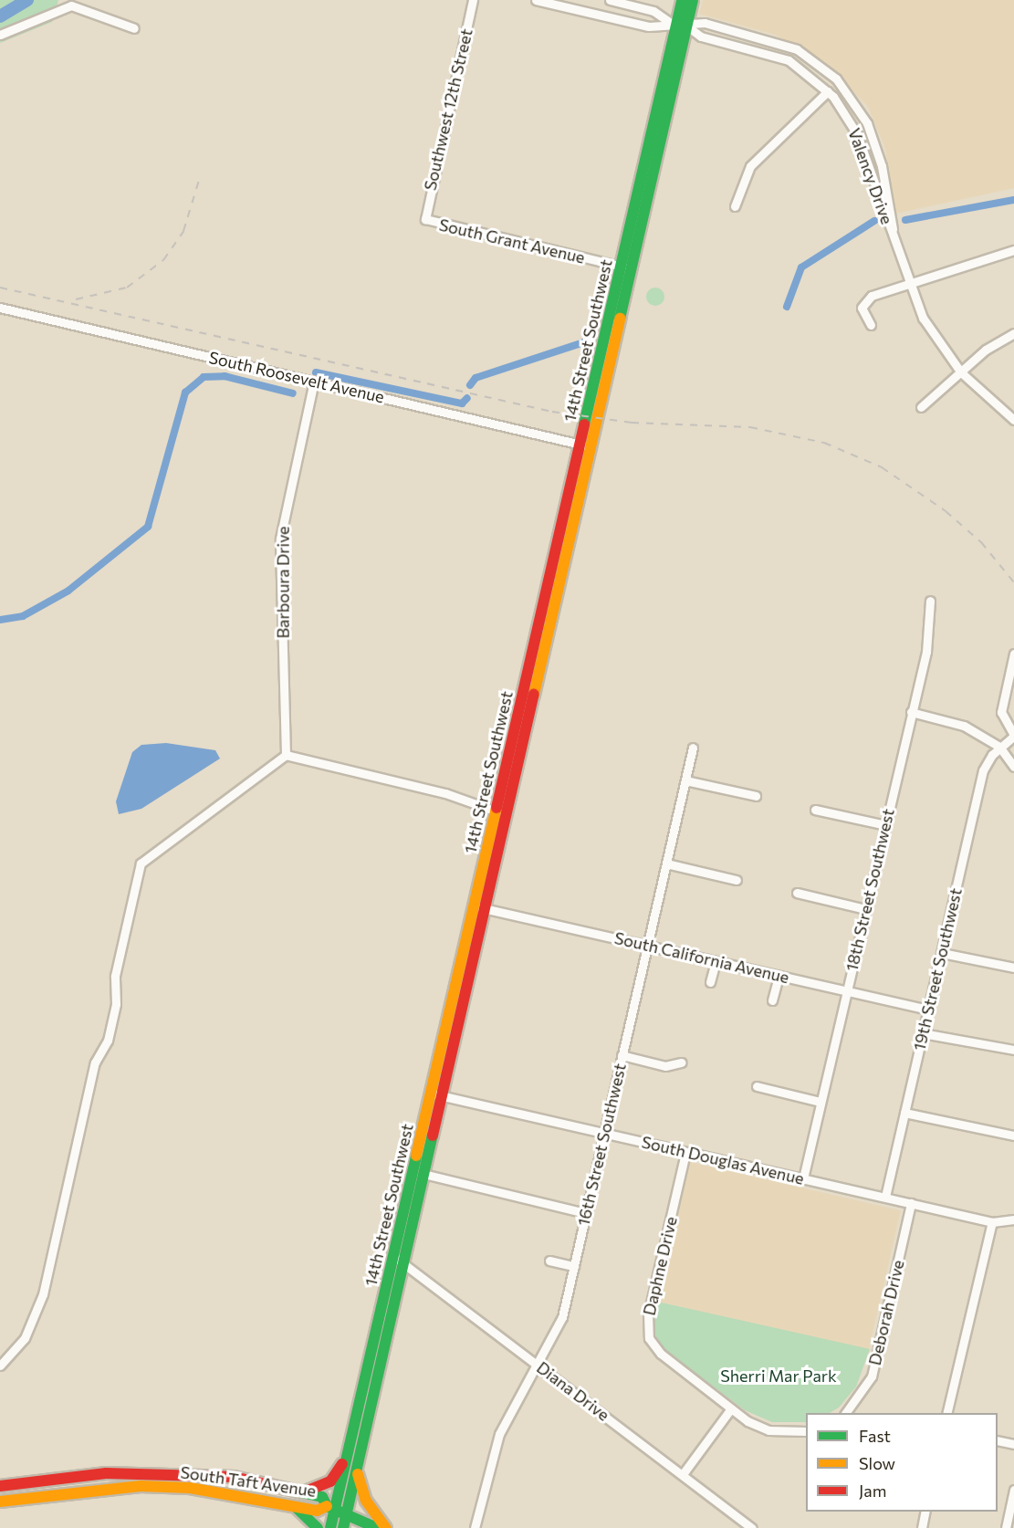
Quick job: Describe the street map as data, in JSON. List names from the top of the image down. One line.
{"streets":{"main road":["14th Street Southwest","South Taft Avenue"],"street":["Southwest 12th Street","Valency Drive","South Grant Avenue","South Roosevelt Avenue","Barboura Drive","18th Street Southwest","South California Avenue","19th Street Southwest","16th Street Southwest","South Douglas Avenue","Daphne Drive","Deborah Drive","Diana Drive"]},"crossings":[["Southwest 12th Street","South Grant Avenue"],["Valency Drive","14th Street Southwest"],["South Grant Avenue","14th Street Southwest"],["14th Street Southwest","South Roosevelt Avenue"],["14th Street Southwest","South California Avenue"],["14th Street Southwest","South Douglas Avenue"],["14th Street Southwest","Diana Drive"],["14th Street Southwest","South Taft Avenue"],["South Roosevelt Avenue","Barboura Drive"],["18th Street Southwest","South California Avenue"],["18th Street Southwest","South Douglas Avenue"],["South California Avenue","19th Street Southwest"],["South California Avenue","16th Street Southwest"],["19th Street Southwest","South Douglas Avenue"],["16th Street Southwest","South Douglas Avenue"],["16th Street Southwest","Diana Drive"],["South Douglas Avenue","Daphne Drive"],["South Douglas Avenue","Deborah Drive"]],"parks":["Sherri Mar Park"],"legend":["Fast","Slow","Jam"]}
